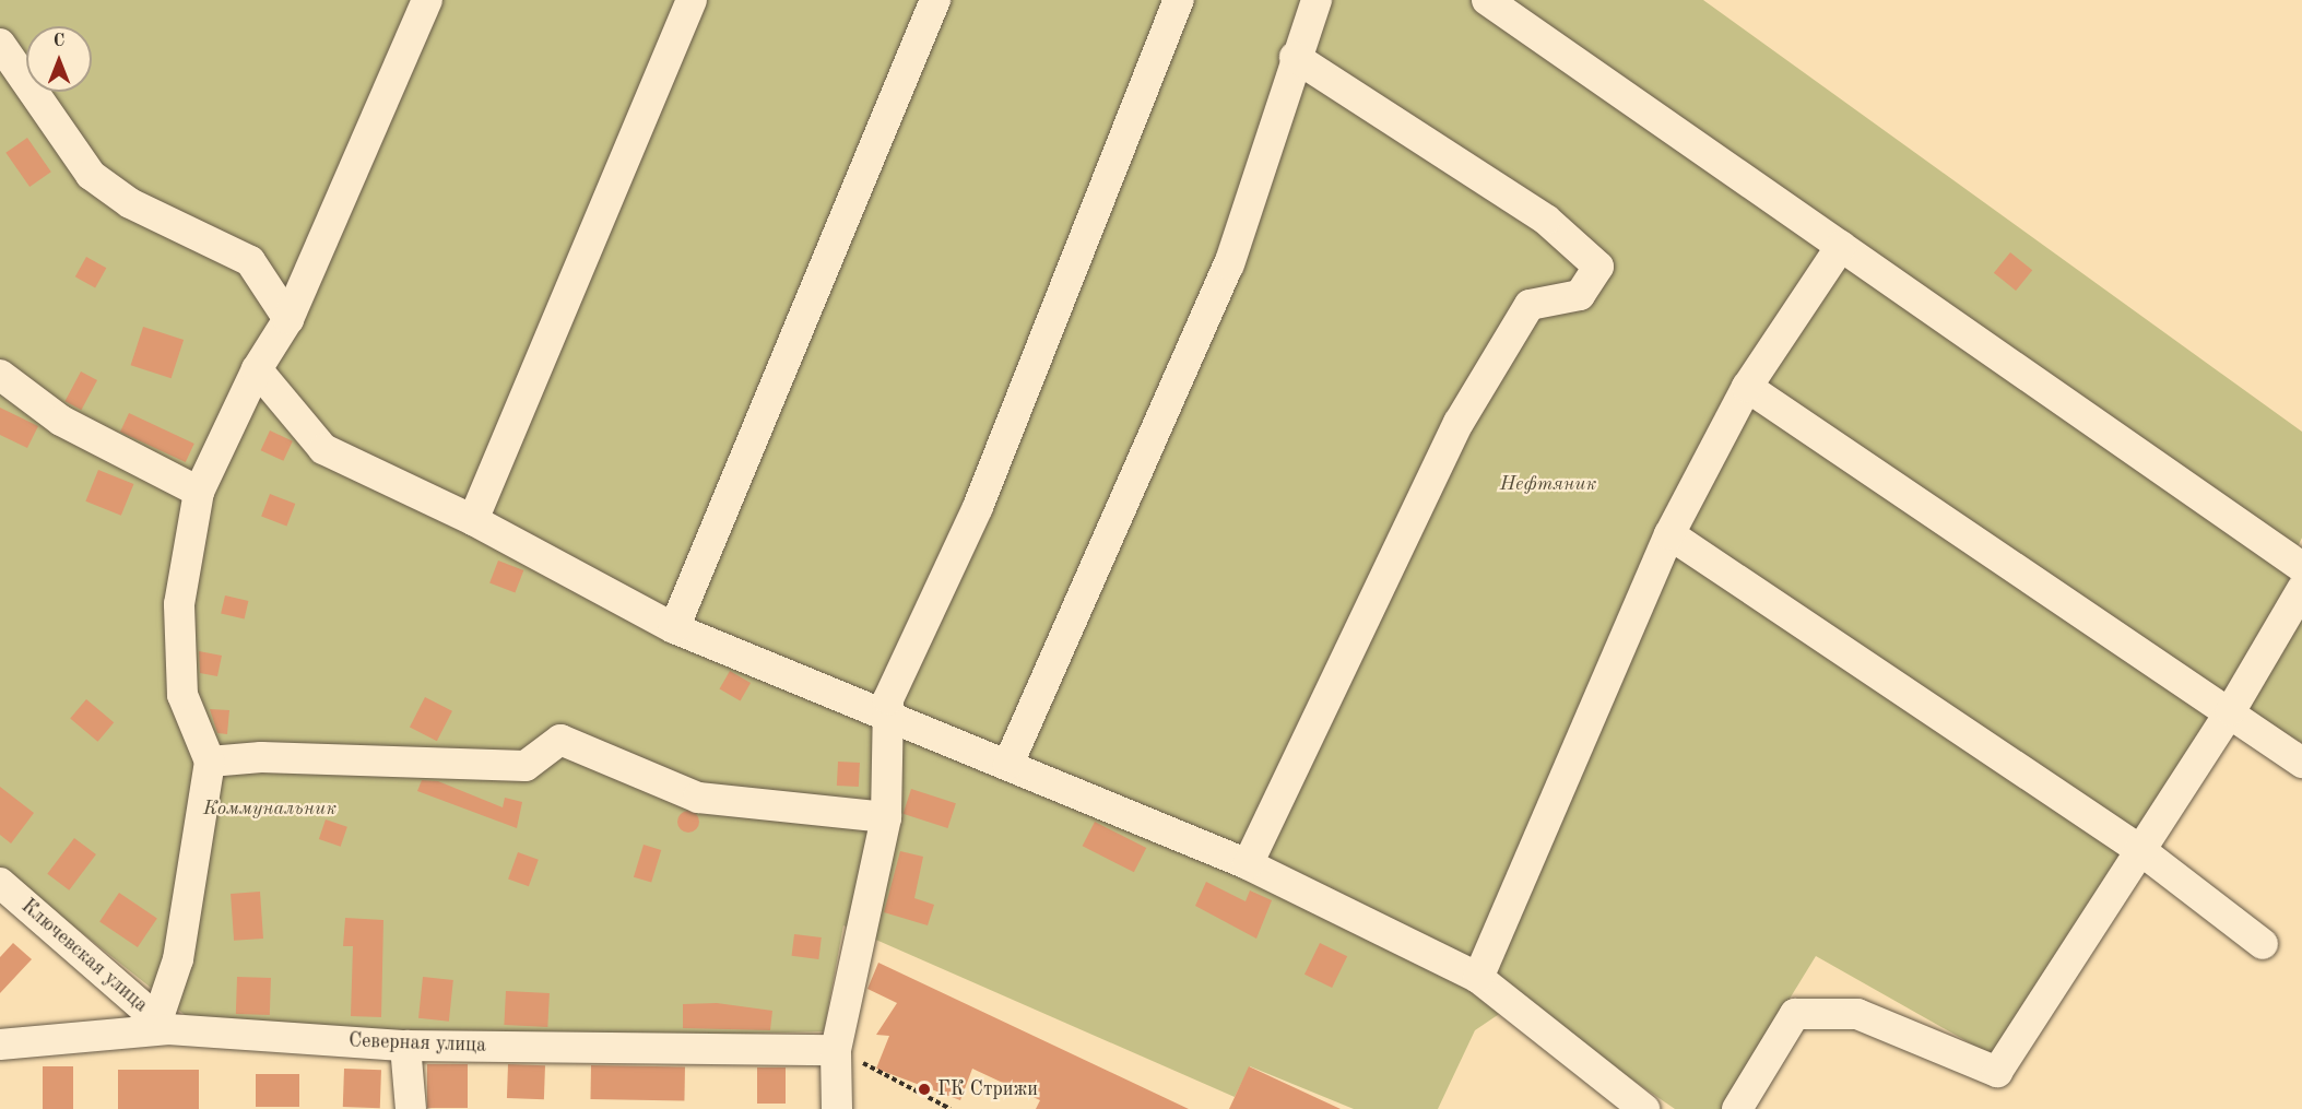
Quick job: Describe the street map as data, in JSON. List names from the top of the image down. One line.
{"streets":{"street":["Ключевская улица","Северная улица"]},"crossings":[["Ключевская улица","Северная улица"]],"parks":["Нефтяник","Коммунальник"],"places":["ГК Стрижи"],"north":"top"}
